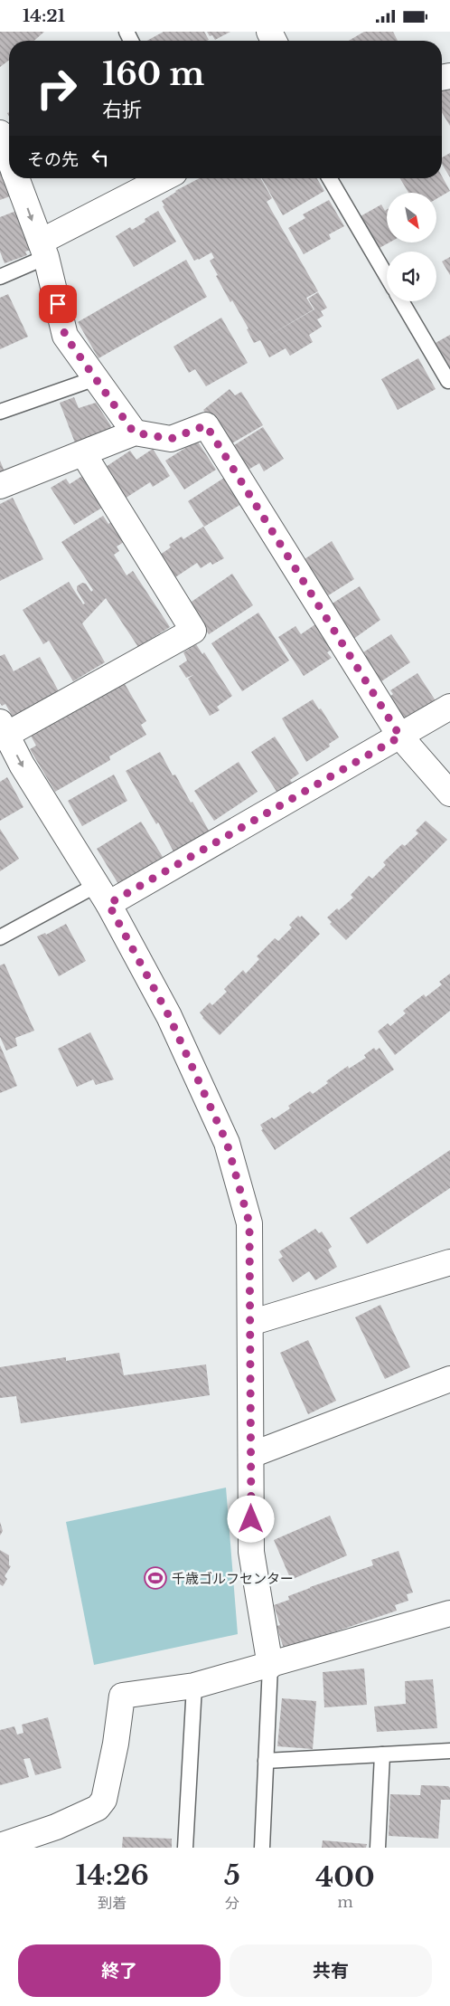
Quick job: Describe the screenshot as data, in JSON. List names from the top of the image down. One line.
{"places":{"sports":["千歳ゴルフセンター"]},"north":"bottom right","page":{"status":"14:21","turn":["160 m","右折"],"then":"その先","eta":["14:26","到着","5","分","400","m"],"buttons":["終了","共有"]}}
